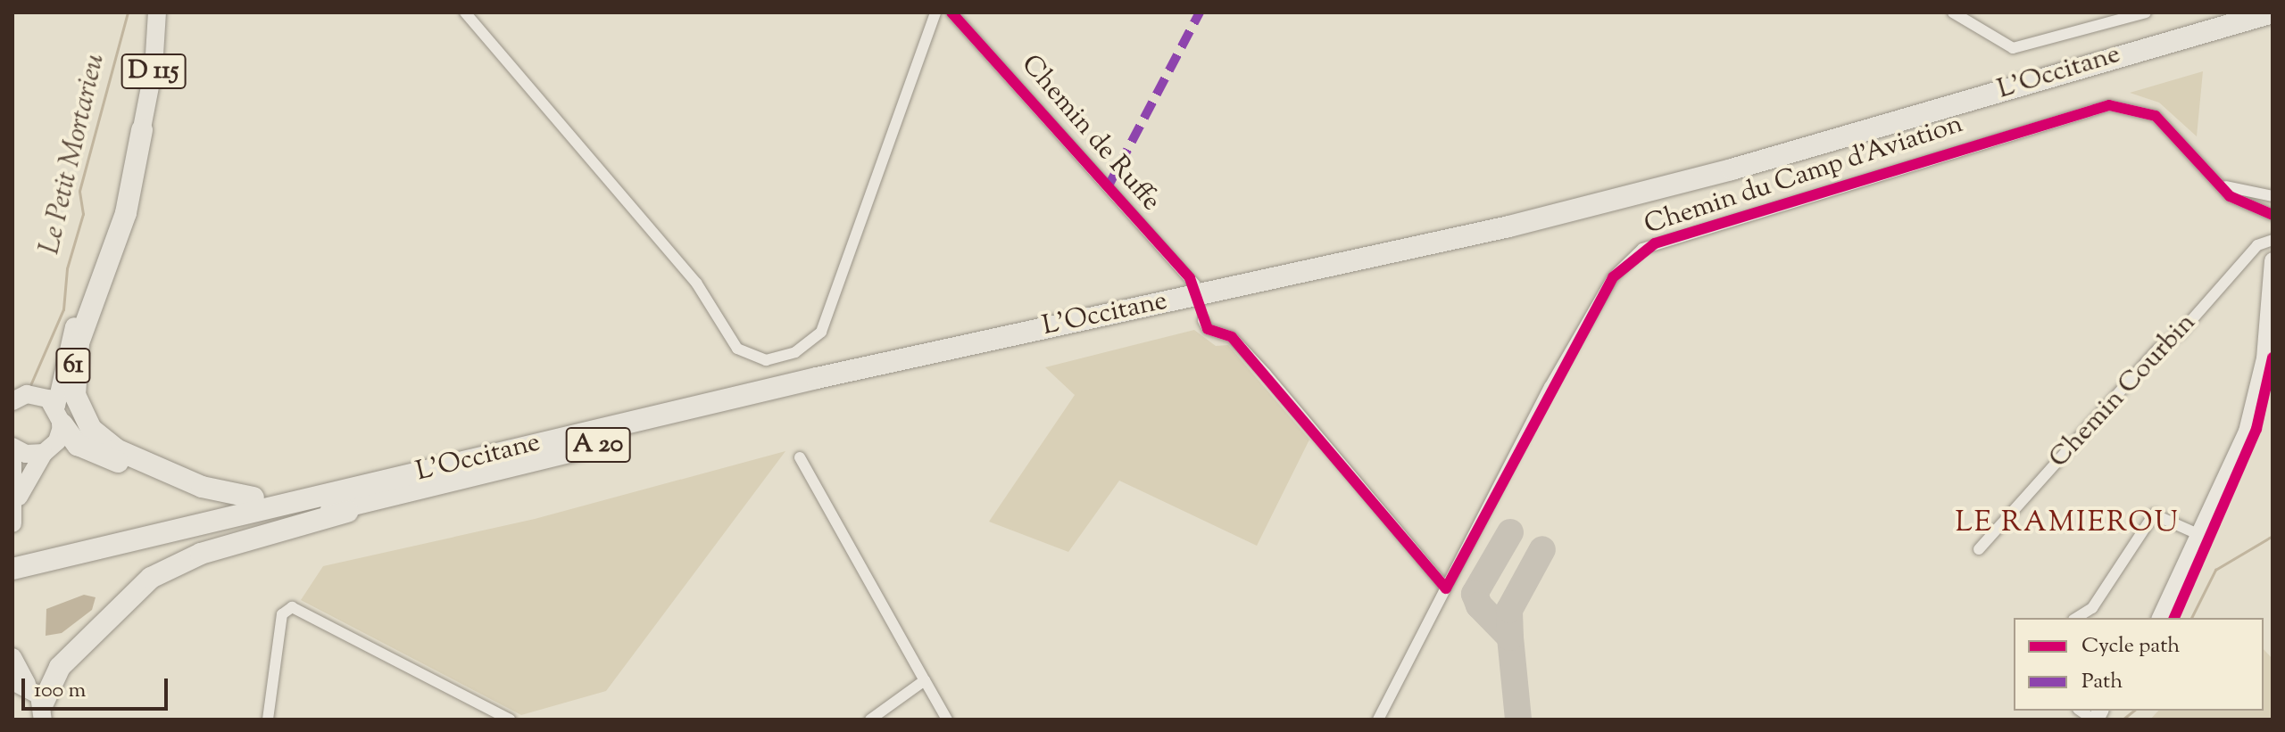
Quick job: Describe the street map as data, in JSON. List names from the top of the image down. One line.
{"streets":{"highway":["L'Occitane","61","A 20"],"main road":["D 115"],"street":["Chemin de Ruffe","Chemin du Camp d'Aviation","Chemin Courbin"]},"crossings":[["D 115","61"],["L'Occitane","61"]],"districts":["LE RAMIEROU"],"water":["Le Petit Mortarieu"],"legend":["Cycle path","Path"],"scale_bar":"100 m"}
